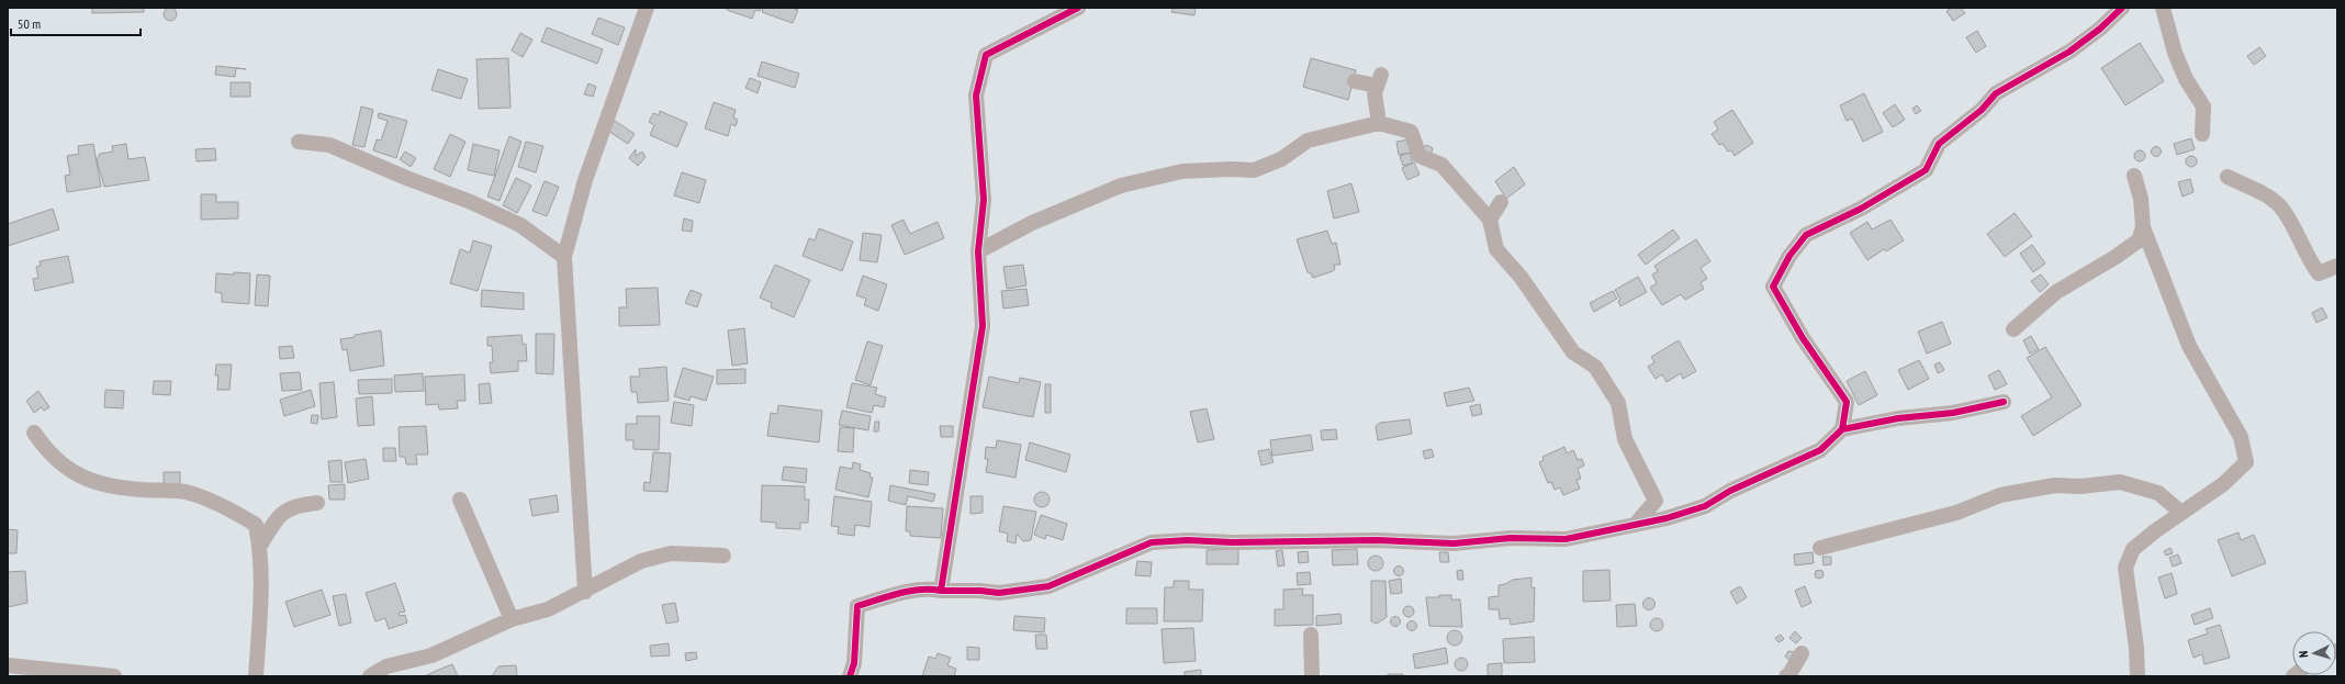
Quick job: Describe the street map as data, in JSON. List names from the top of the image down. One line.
{"scale_bar":"50 m","north":"left"}
